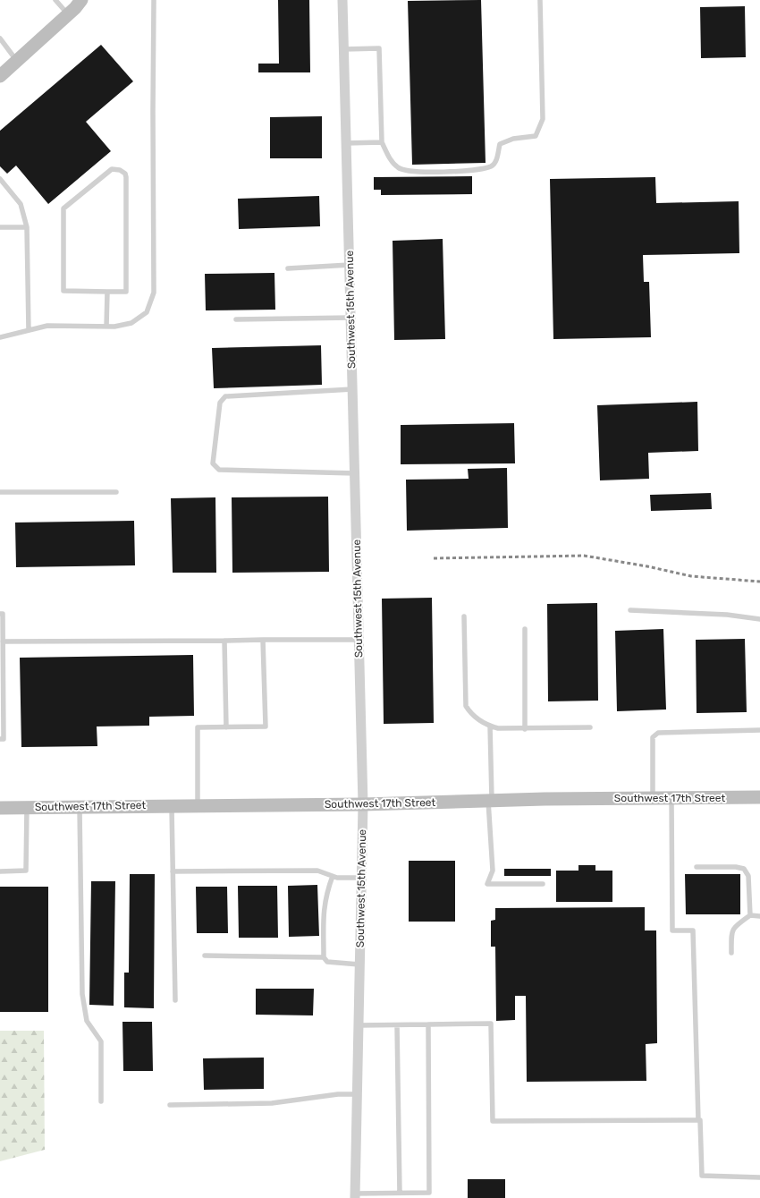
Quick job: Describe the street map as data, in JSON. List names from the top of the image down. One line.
{"streets":{"main road":["Southwest 17th Street"],"street":["Southwest 15th Avenue"]},"crossings":[["Southwest 15th Avenue","Southwest 17th Street"]]}
